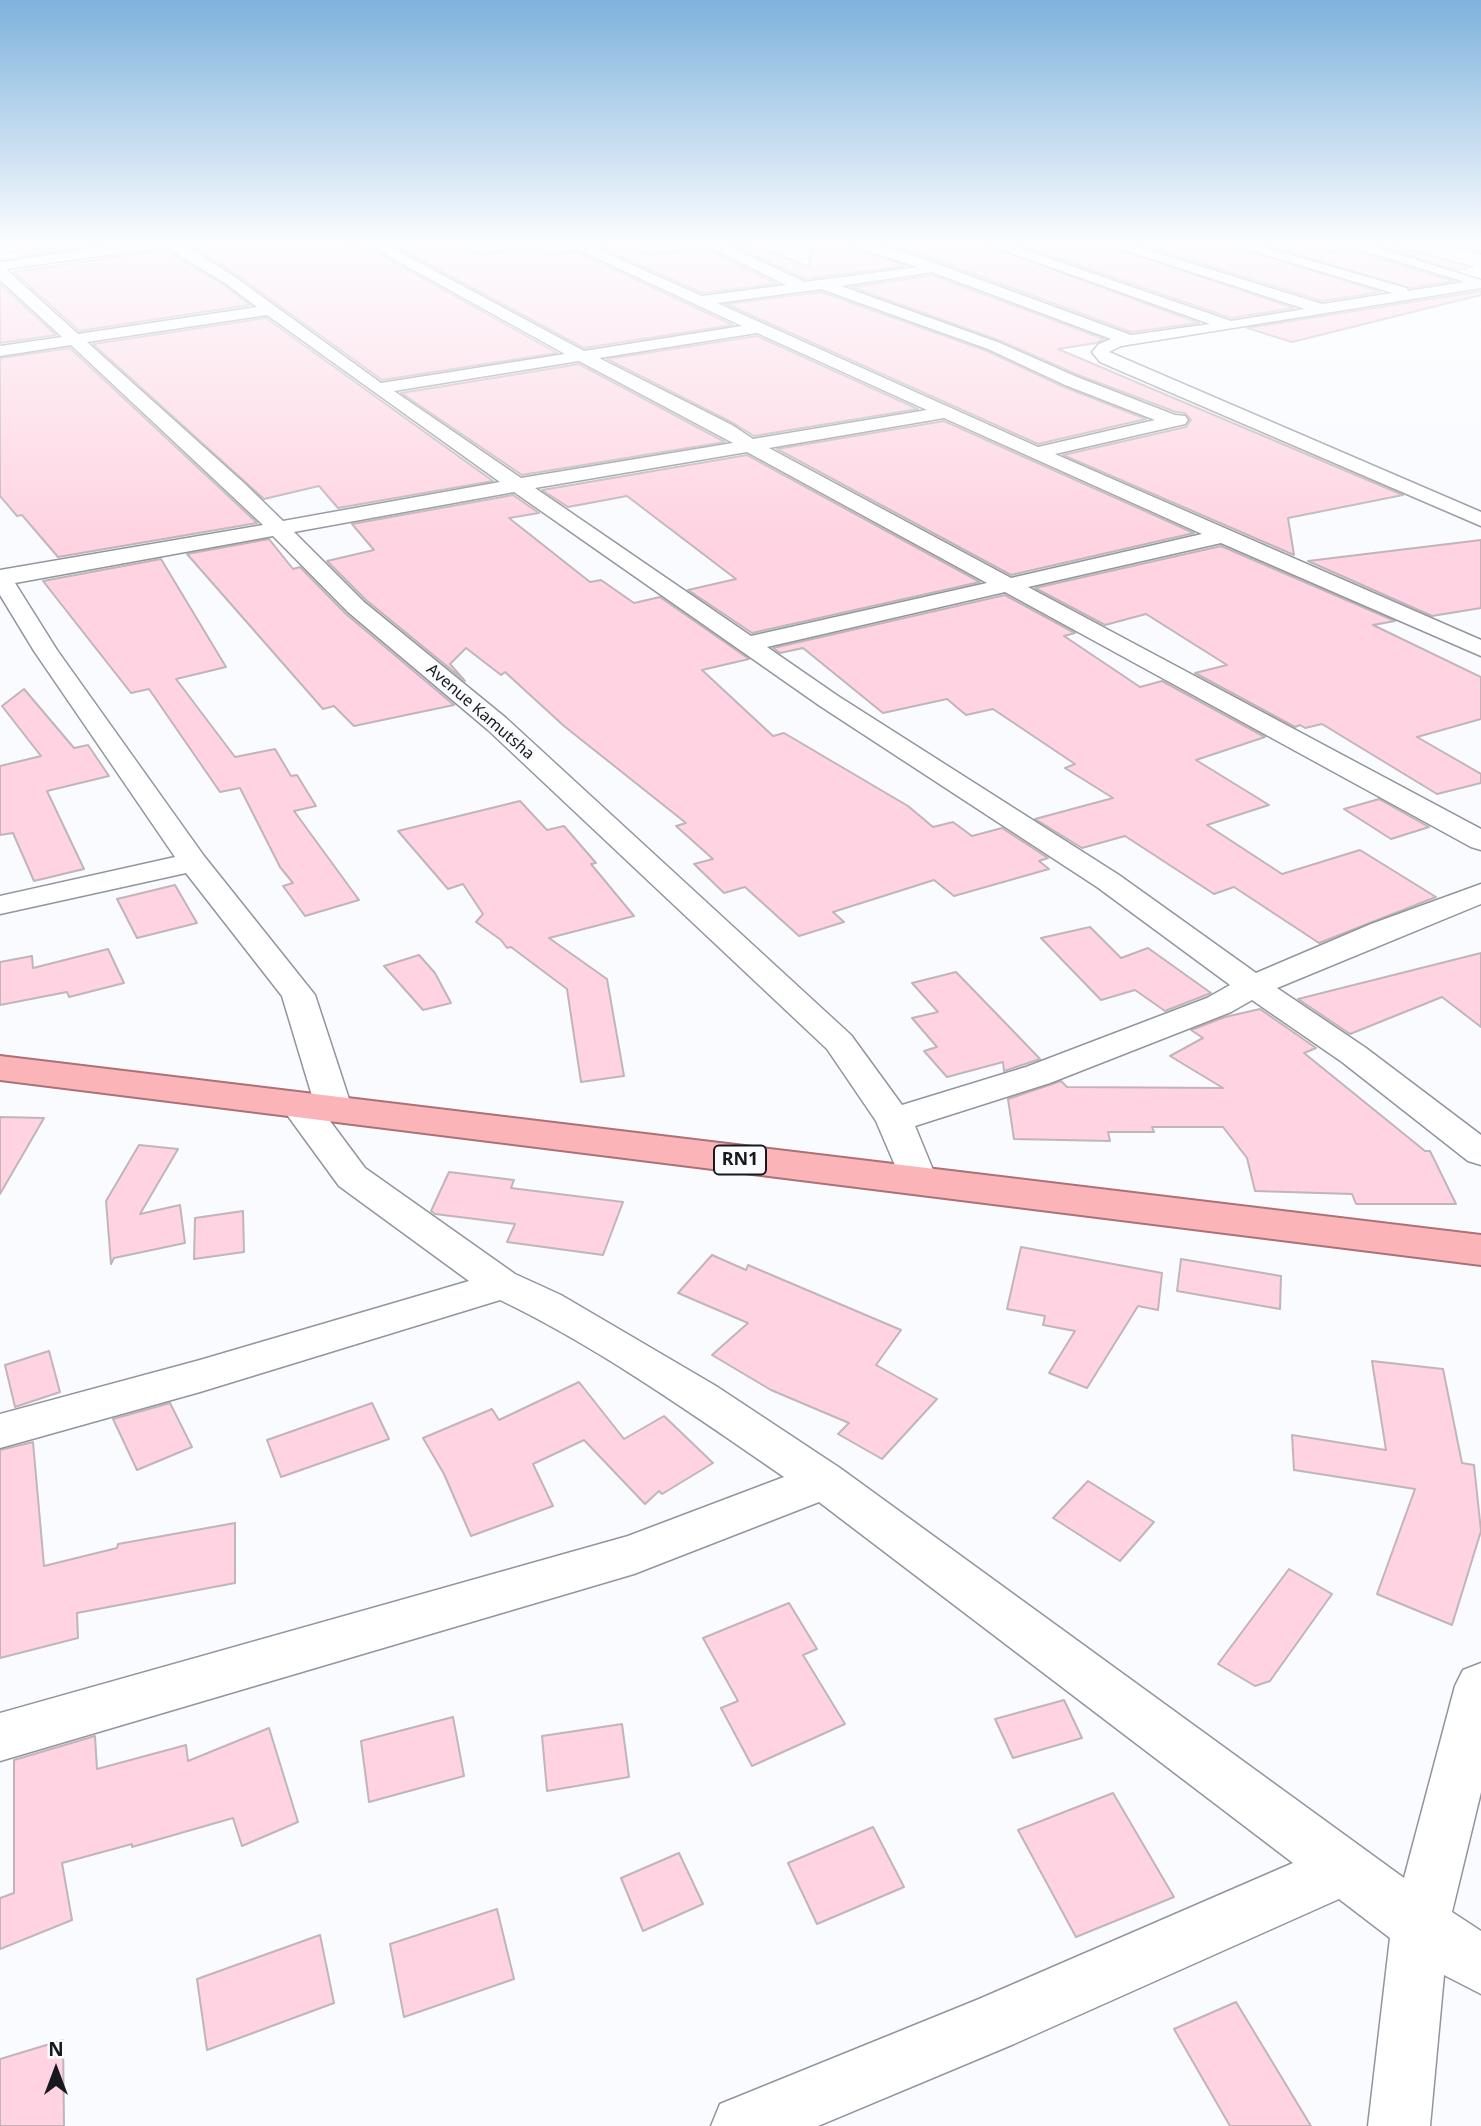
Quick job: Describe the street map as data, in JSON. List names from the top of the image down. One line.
{"streets":{"highway":["RN1"],"street":["Avenue Kamutsha"]},"crossings":[["Avenue Kamutsha","RN1"]],"north":"top"}
